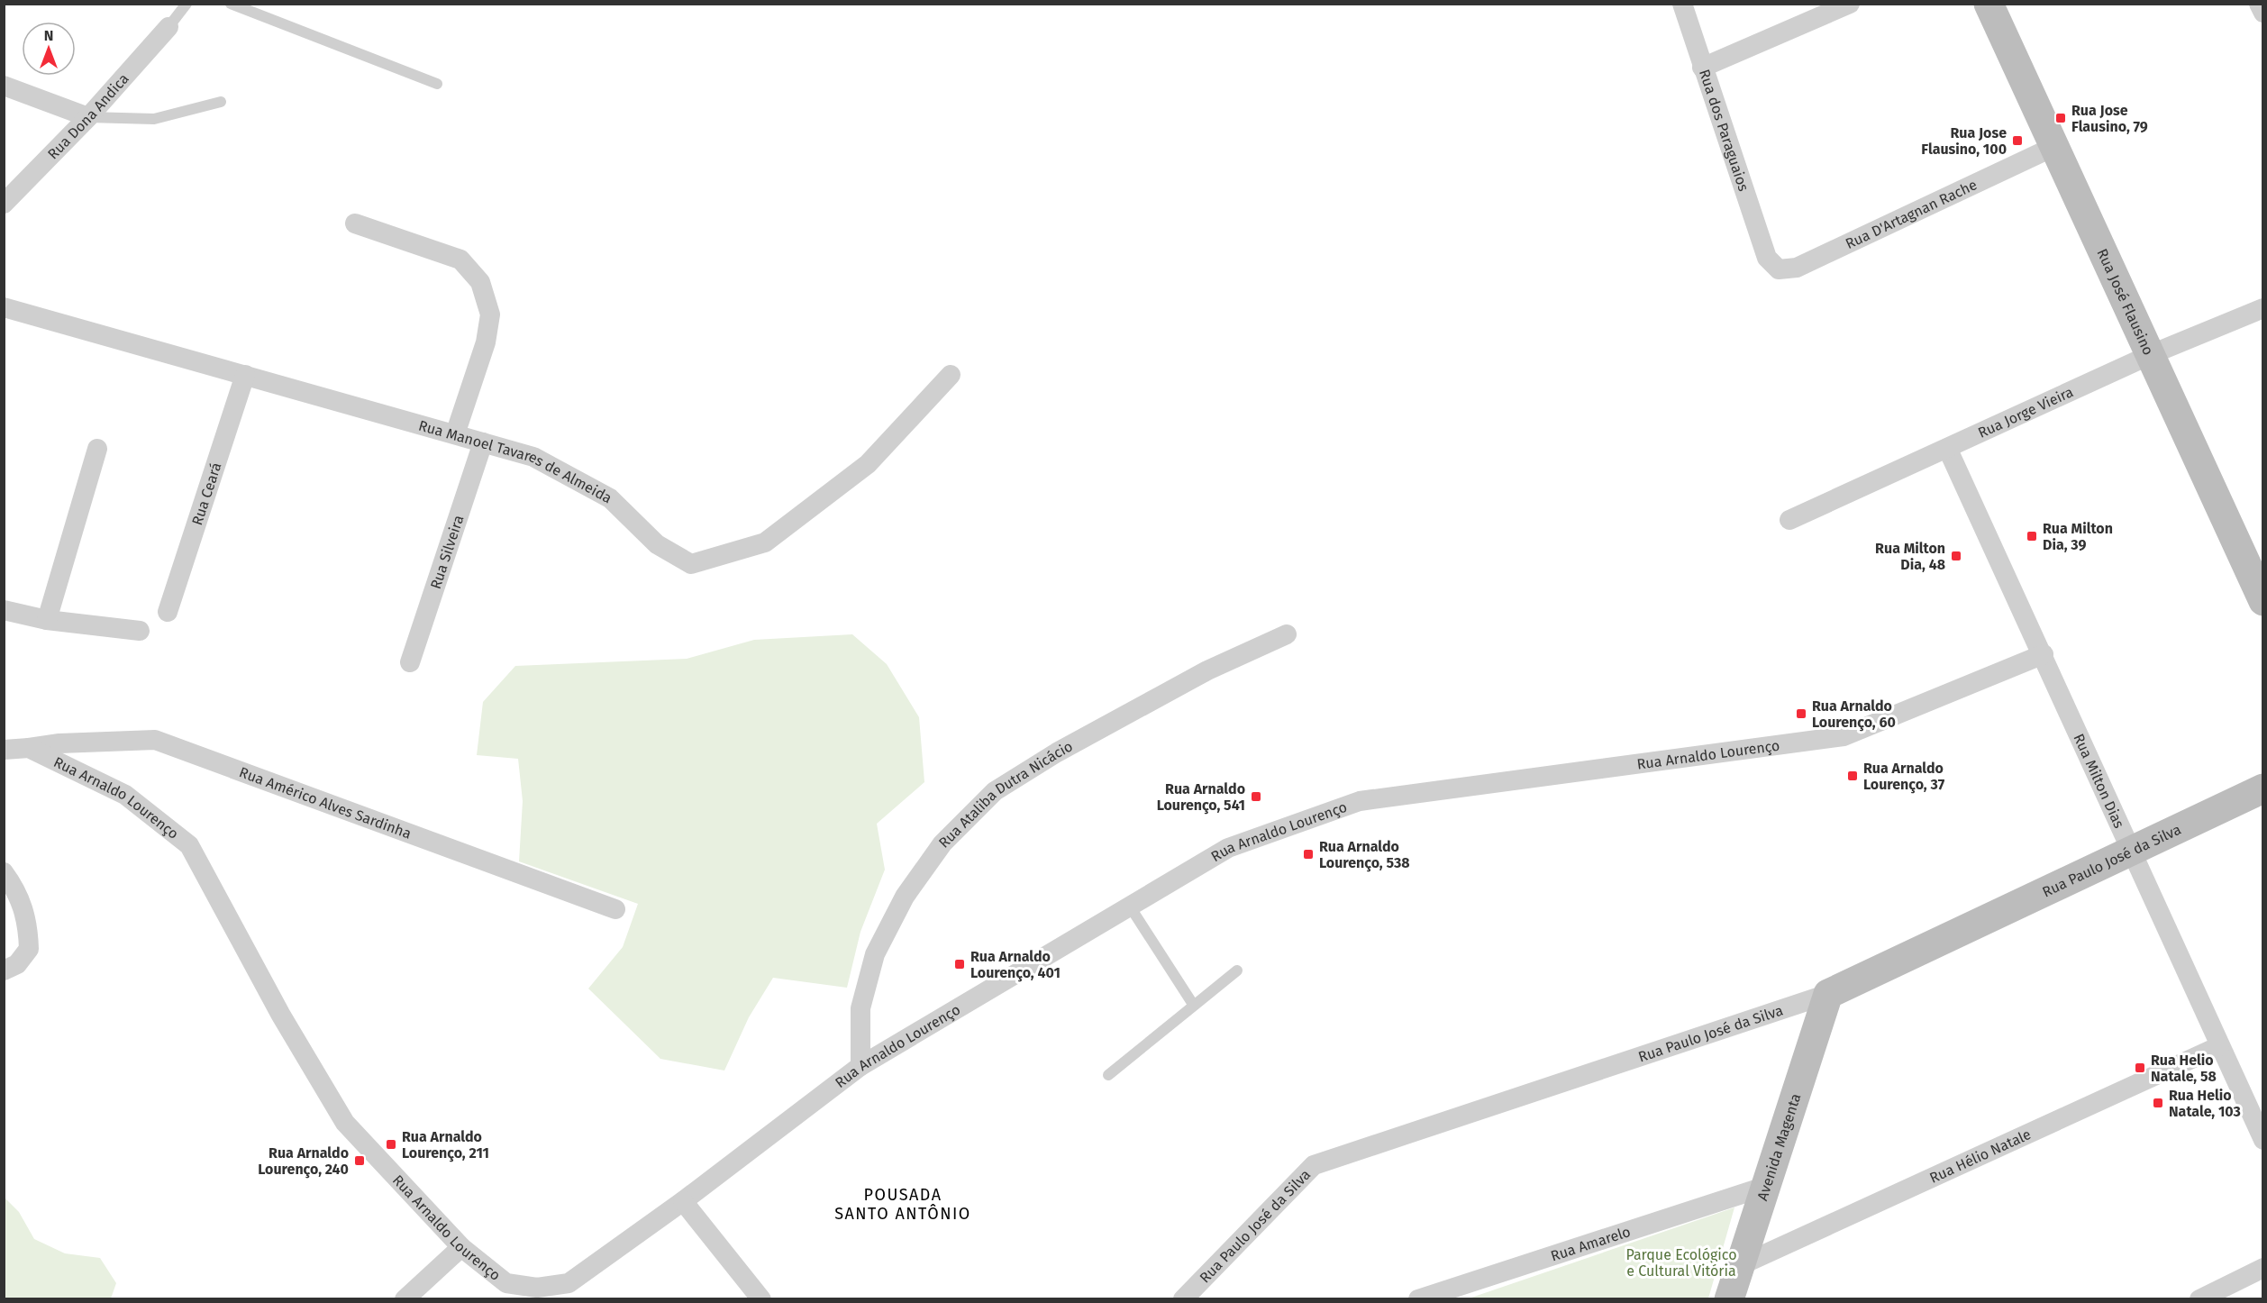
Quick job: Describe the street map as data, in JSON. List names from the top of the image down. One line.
{"streets":{"street":["Rua Dona Andica","Rua dos Paraguaios","Rua D'Artagnan Rache","Rua José Flausino","Rua Jorge Vieira","Rua Manoel Tavares de Almeida","Rua Ceará","Rua Silveira","Rua Arnaldo Lourenço","Rua Milton Dias","Rua Ataliba Dutra Nicácio","Rua Américo Alves Sardinha","Rua Paulo José da Silva","Avenida Magenta","Rua Hélio Natale","Rua Amarelo"]},"crossings":[["Rua dos Paraguaios","Rua D'Artagnan Rache"],["Rua D'Artagnan Rache","Rua José Flausino"],["Rua José Flausino","Rua Jorge Vieira"],["Rua Jorge Vieira","Rua Milton Dias"],["Rua Manoel Tavares de Almeida","Rua Ceará"],["Rua Manoel Tavares de Almeida","Rua Silveira"],["Rua Arnaldo Lourenço","Rua Milton Dias"],["Rua Arnaldo Lourenço","Rua Ataliba Dutra Nicácio"],["Rua Arnaldo Lourenço","Rua Américo Alves Sardinha"],["Rua Milton Dias","Rua Paulo José da Silva"],["Rua Milton Dias","Rua Hélio Natale"],["Rua Paulo José da Silva","Avenida Magenta"],["Avenida Magenta","Rua Hélio Natale"],["Avenida Magenta","Rua Amarelo"]],"districts":["POUSADA SANTO ANTÔNIO"],"parks":["Parque Ecológico e Cultural Vitória"],"places":{"transit":["Rua Jose Flausino, 79","Rua Jose Flausino, 100","Rua Milton Dia, 39","Rua Milton Dia, 48","Rua Arnaldo Lourenço, 60","Rua Arnaldo Lourenço, 37","Rua Arnaldo Lourenço, 541","Rua Arnaldo Lourenço, 538","Rua Arnaldo Lourenço, 401","Rua Helio Natale, 58","Rua Helio Natale, 103","Rua Arnaldo Lourenço, 211","Rua Arnaldo Lourenço, 240"]},"north":"top"}
